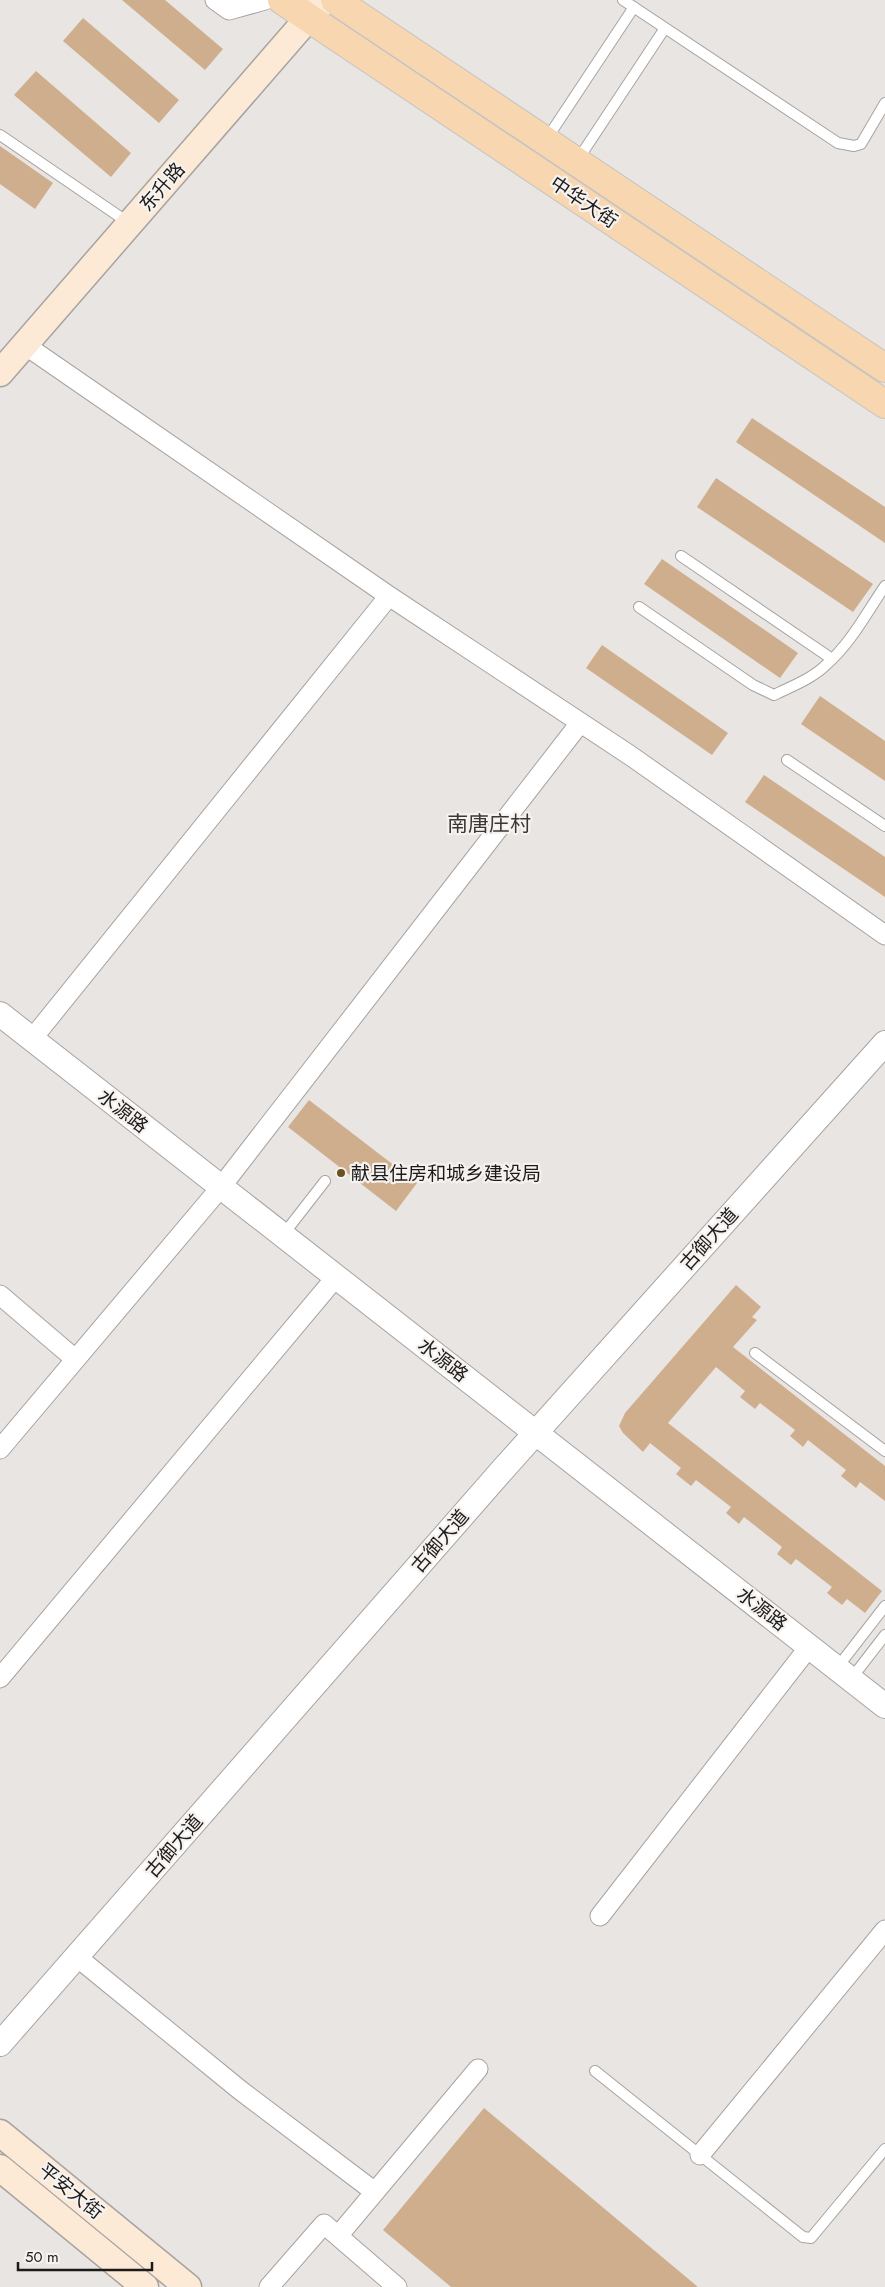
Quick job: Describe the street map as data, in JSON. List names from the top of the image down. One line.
{"streets":{"main road":["东升路","中华大街","平安大街"],"street":["水源路","古御大道"]},"crossings":[["东升路","中华大街"],["水源路","古御大道"]],"districts":["南唐庄村"],"places":["献县住房和城乡建设局"],"scale_bar":"50 m"}
